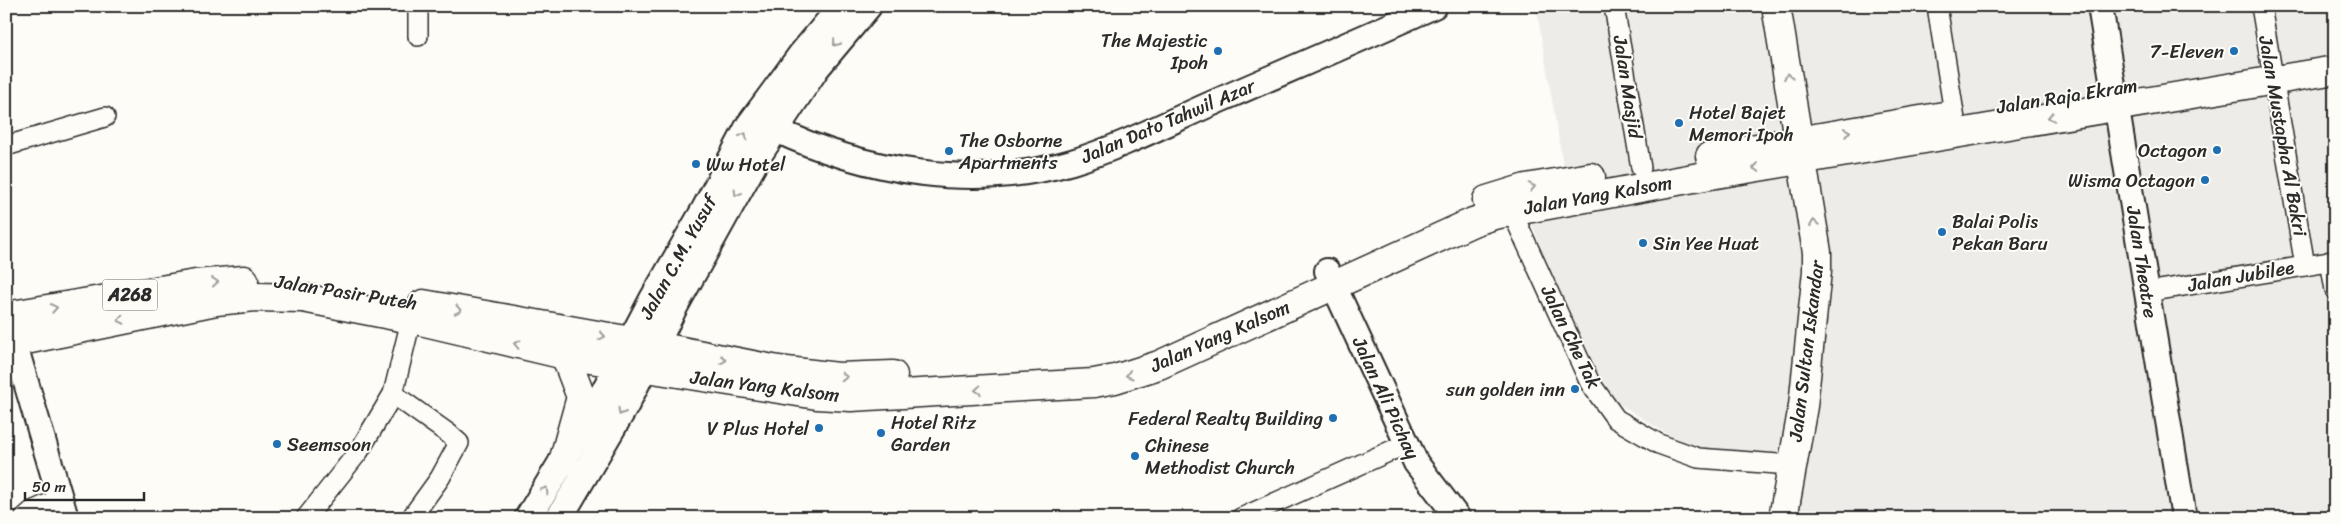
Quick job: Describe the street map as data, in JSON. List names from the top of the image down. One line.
{"streets":{"main road":["Jalan Raja Ekram","Jalan Yang Kalsom","Jalan C.M. Yusuf","Jalan Pasir Puteh","A268","Jalan Sultan Iskandar"],"street":["Jalan Masjid","Jalan Dato Tahwil Azar","Jalan Mustapha Al Bakri","Jalan Theatre","Jalan Jubilee","Jalan Che Tak","Jalan Ali Pichay"]},"crossings":[["Jalan Masjid","Jalan Yang Kalsom"],["Jalan Raja Ekram","Jalan Mustapha Al Bakri"],["Jalan Raja Ekram","Jalan Yang Kalsom"],["Jalan Raja Ekram","Jalan Theatre"],["Jalan Raja Ekram","Jalan Sultan Iskandar"],["Jalan Dato Tahwil Azar","Jalan C.M. Yusuf"],["Jalan Mustapha Al Bakri","Jalan Jubilee"],["Jalan Yang Kalsom","Jalan C.M. Yusuf"],["Jalan Yang Kalsom","Jalan Pasir Puteh"],["Jalan Yang Kalsom","Jalan Che Tak"],["Jalan Yang Kalsom","Jalan Sultan Iskandar"],["Jalan Yang Kalsom","Jalan Ali Pichay"],["Jalan C.M. Yusuf","Jalan Pasir Puteh"],["Jalan Theatre","Jalan Jubilee"],["Jalan Che Tak","Jalan Sultan Iskandar"]],"one_way":["Jalan Sultan Iskandar"],"places":["The Majestic Ipoh","7-Eleven","Hotel Bajet Memori Ipoh","Octagon","The Osborne Apartments","Ww Hotel","Wisma Octagon","Balai Polis Pekan Baru","Sin Yee Huat","sun golden inn","Federal Realty Building","V Plus Hotel","Hotel Ritz Garden","Seemsoon","Chinese Methodist Church"],"scale_bar":"50 m"}
